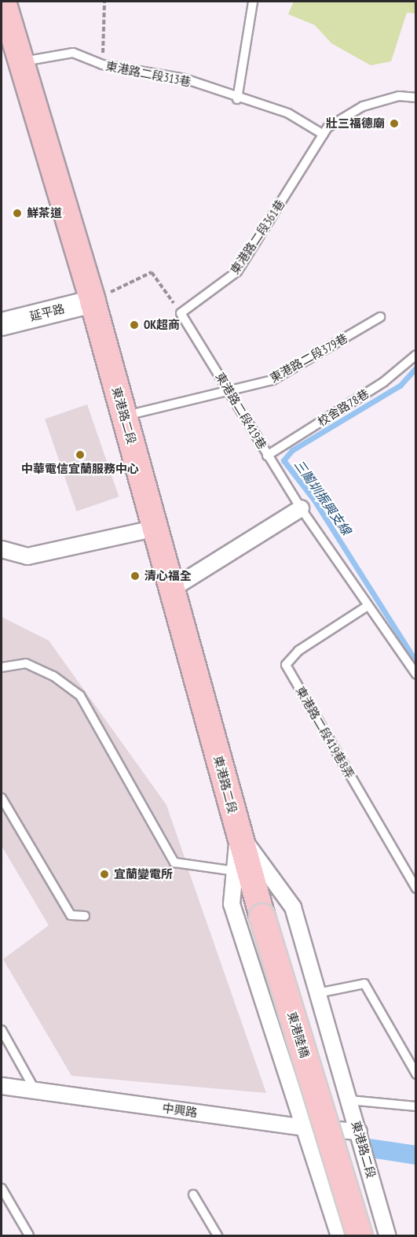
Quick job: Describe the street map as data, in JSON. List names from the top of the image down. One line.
{"streets":{"main road":["延平路","東港路二段","東港陸橋"],"street":["中興路"],"lane":["東港路二段313巷","東港路二段361巷","東港路二段379巷","校舍路78巷","東港路二段419巷","東港路二段419巷8弄"]},"crossings":[["東港路二段313巷","東港路二段361巷"],["東港路二段313巷","東港路二段"],["東港路二段361巷","東港路二段419巷"],["延平路","東港路二段"],["東港路二段379巷","東港路二段419巷"],["東港路二段379巷","東港路二段"],["校舍路78巷","東港路二段419巷"],["東港路二段419巷","東港路二段419巷8弄"],["東港路二段","東港陸橋"],["東港路二段","中興路"]],"water":["三鬮圳振興支線"],"places":["壯三福德廟","鮮茶道","OK超商","中華電信宜蘭服務中心","清心福全","宜蘭變電所"]}
